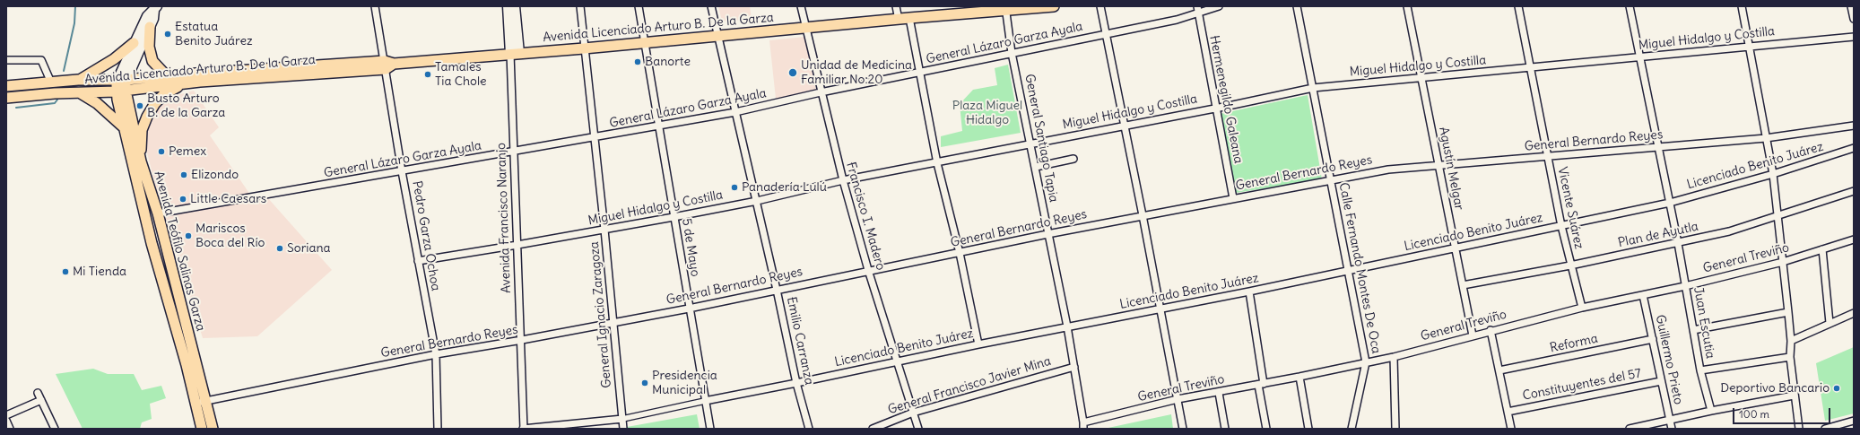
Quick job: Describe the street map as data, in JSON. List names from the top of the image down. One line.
{"streets":{"main road":["Avenida Licenciado Arturo B. De la Garza","Avenida Francisco Naranjo","Avenida Teófilo Salinas Garza"],"street":["Miguel Hidalgo y Costilla","General Lázaro Garza Ayala","Hermenegildo Galeana","General Santiago Tapia","General Bernardo Reyes","Licenciado Benito Juárez","Agustín Melgar","Vicente Suárez","Francisco I. Madero","Plan de Ayutla","Pedro Garza Ochoa","5 de Mayo","General Treviño","Calle Fernando Montes De Oca","General Ignacio Zaragoza","Juan Escutia","Emilio Carranza","Reforma","Guillermo Prieto","Constituyentes del 57","General Francisco Javier Mina"]},"crossings":[["Avenida Licenciado Arturo B. De la Garza","General Santiago Tapia"],["Avenida Licenciado Arturo B. De la Garza","Francisco I. Madero"],["Avenida Licenciado Arturo B. De la Garza","Avenida Francisco Naranjo"],["Avenida Licenciado Arturo B. De la Garza","Pedro Garza Ochoa"],["Avenida Licenciado Arturo B. De la Garza","5 de Mayo"],["Avenida Licenciado Arturo B. De la Garza","Avenida Teófilo Salinas Garza"],["Avenida Licenciado Arturo B. De la Garza","General Ignacio Zaragoza"],["Avenida Licenciado Arturo B. De la Garza","Emilio Carranza"],["Miguel Hidalgo y Costilla","Hermenegildo Galeana"],["Miguel Hidalgo y Costilla","General Santiago Tapia"],["Miguel Hidalgo y Costilla","Agustín Melgar"],["Miguel Hidalgo y Costilla","Vicente Suárez"],["Miguel Hidalgo y Costilla","Francisco I. Madero"],["Miguel Hidalgo y Costilla","Avenida Francisco Naranjo"],["Miguel Hidalgo y Costilla","Pedro Garza Ochoa"],["Miguel Hidalgo y Costilla","5 de Mayo"],["Miguel Hidalgo y Costilla","Calle Fernando Montes De Oca"],["Miguel Hidalgo y Costilla","General Ignacio Zaragoza"],["Miguel Hidalgo y Costilla","Juan Escutia"],["Miguel Hidalgo y Costilla","Emilio Carranza"],["General Lázaro Garza Ayala","Hermenegildo Galeana"],["General Lázaro Garza Ayala","General Santiago Tapia"],["General Lázaro Garza Ayala","Francisco I. Madero"],["General Lázaro Garza Ayala","Avenida Francisco Naranjo"],["General Lázaro Garza Ayala","Pedro Garza Ochoa"],["General Lázaro Garza Ayala","5 de Mayo"],["General Lázaro Garza Ayala","Avenida Teófilo Salinas Garza"],["General Lázaro Garza Ayala","General Ignacio Zaragoza"],["General Lázaro Garza Ayala","Emilio Carranza"],["Hermenegildo Galeana","General Bernardo Reyes"],["General Santiago Tapia","General Bernardo Reyes"],["General Santiago Tapia","Licenciado Benito Juárez"],["General Santiago Tapia","General Treviño"],["General Santiago Tapia","General Francisco Javier Mina"],["General Bernardo Reyes","Agustín Melgar"],["General Bernardo Reyes","Vicente Suárez"],["General Bernardo Reyes","Francisco I. Madero"],["General Bernardo Reyes","Avenida Francisco Naranjo"],["General Bernardo Reyes","Pedro Garza Ochoa"],["General Bernardo Reyes","5 de Mayo"],["General Bernardo Reyes","Avenida Teófilo Salinas Garza"],["General Bernardo Reyes","Calle Fernando Montes De Oca"],["General Bernardo Reyes","General Ignacio Zaragoza"],["General Bernardo Reyes","Juan Escutia"],["General Bernardo Reyes","Emilio Carranza"],["Licenciado Benito Juárez","Agustín Melgar"],["Licenciado Benito Juárez","Vicente Suárez"],["Licenciado Benito Juárez","Francisco I. Madero"],["Licenciado Benito Juárez","Avenida Francisco Naranjo"],["Licenciado Benito Juárez","5 de Mayo"],["Licenciado Benito Juárez","Calle Fernando Montes De Oca"],["Licenciado Benito Juárez","General Ignacio Zaragoza"],["Licenciado Benito Juárez","Juan Escutia"],["Licenciado Benito Juárez","Emilio Carranza"],["Agustín Melgar","Plan de Ayutla"],["Agustín Melgar","General Treviño"],["Vicente Suárez","Plan de Ayutla"],["Vicente Suárez","General Treviño"],["Francisco I. Madero","General Francisco Javier Mina"],["Plan de Ayutla","Juan Escutia"],["General Treviño","Calle Fernando Montes De Oca"],["General Treviño","Juan Escutia"],["General Treviño","Guillermo Prieto"],["Reforma","Guillermo Prieto"],["Guillermo Prieto","Constituyentes del 57"]],"parks":["Plaza Miguel Hidalgo"],"places":["Estatua Benito Juárez","Banorte","Unidad de Medicina Familiar No:20","Tamales Tia Chole","Busto Arturo B. de la Garza","Pemex","Elizondo","Panadería Lulú","Little Caesars","Mariscos Boca del Río","Soriana","Mi Tienda","Presidencia Municipal","Deportivo Bancario"],"scale_bar":"100 m"}
